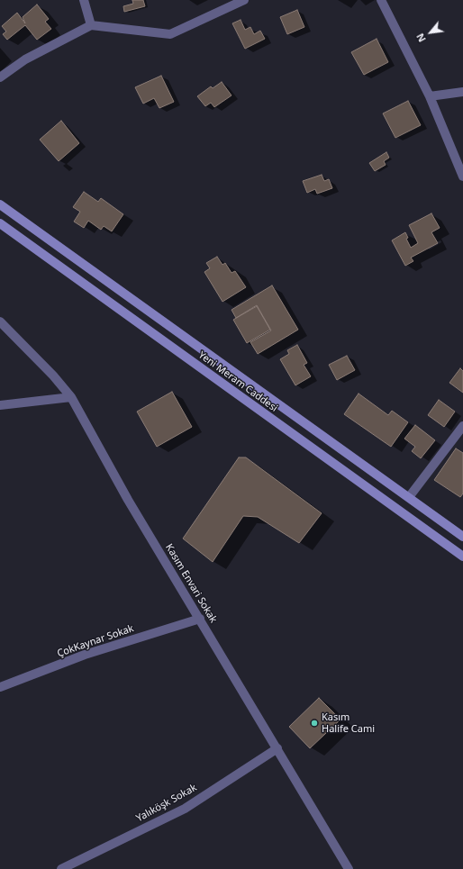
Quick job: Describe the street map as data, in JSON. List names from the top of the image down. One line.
{"streets":{"main road":["Yeni Meram Caddesi"],"street":["Kasım Envari Sokak","ÇokKaynar Sokak","Yalıköşk Sokak"]},"crossings":[["Kasım Envari Sokak","ÇokKaynar Sokak"],["Kasım Envari Sokak","Yalıköşk Sokak"]],"places":["Kasım Halife Cami"],"north":"bottom left"}
